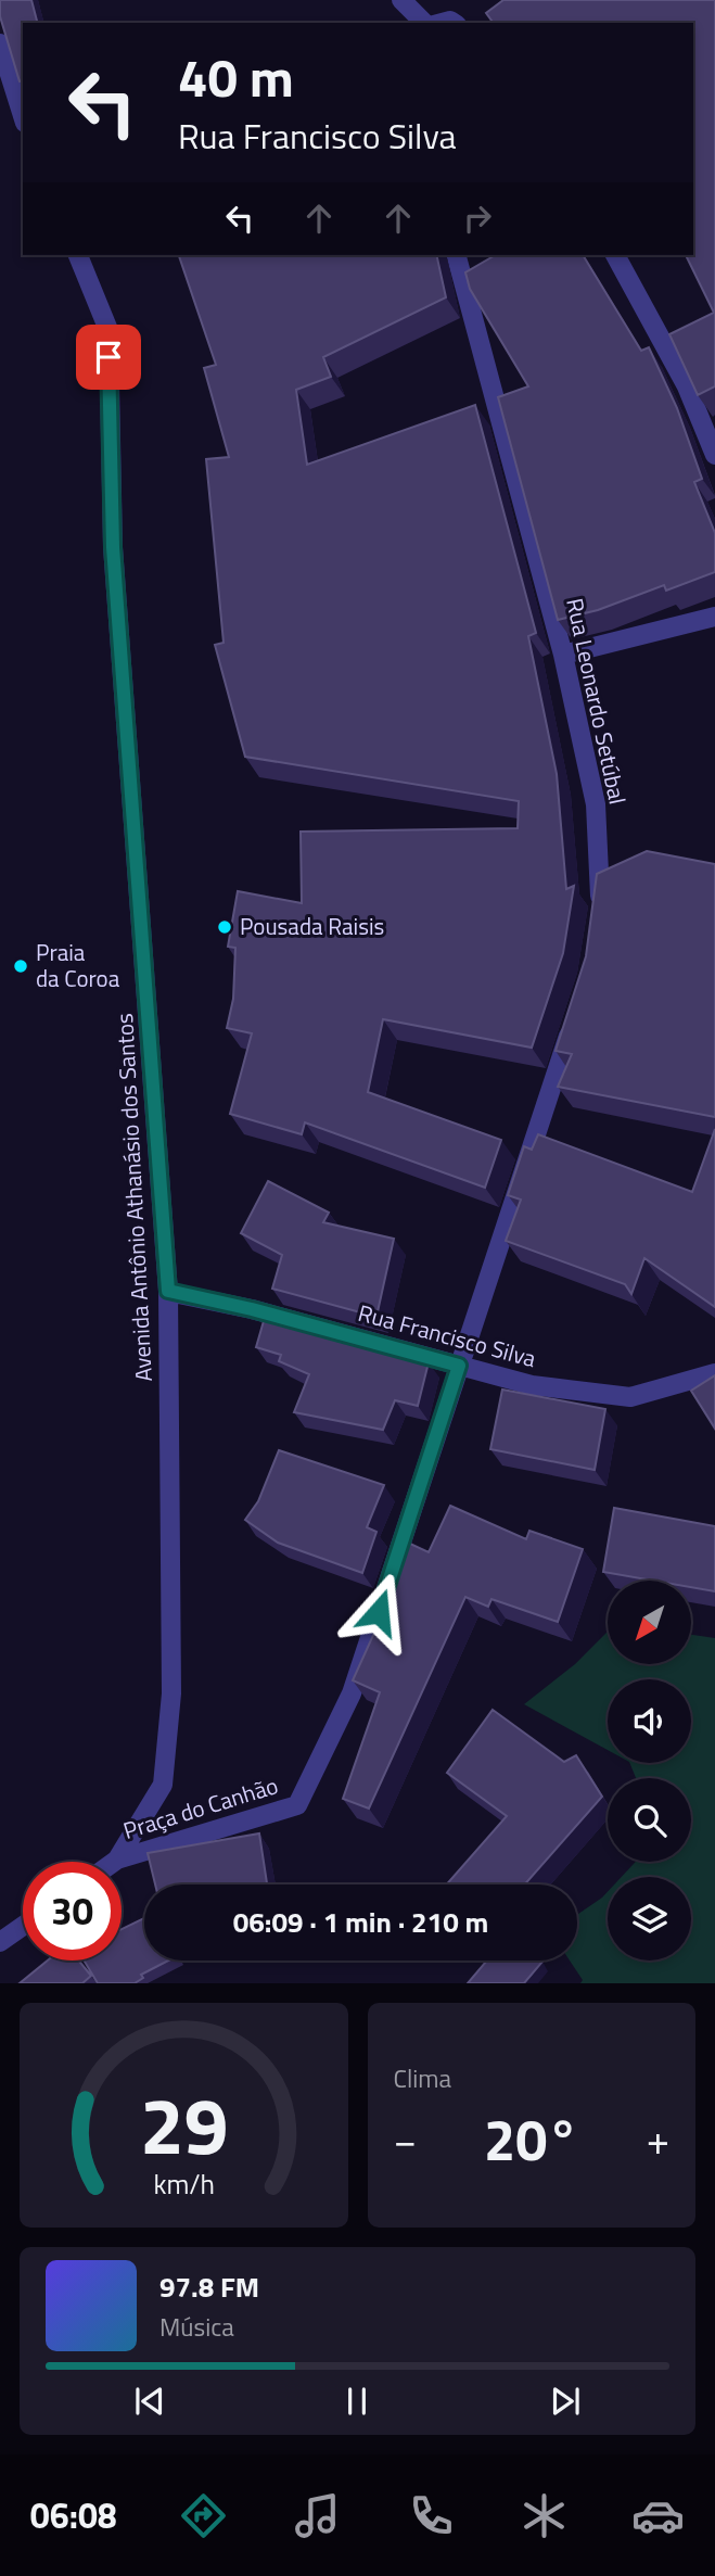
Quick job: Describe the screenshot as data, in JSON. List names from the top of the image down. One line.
{"streets":{"street":["Rua Leonardo Setúbal","Avenida Antônio Athanásio dos Santos","Rua Francisco Silva","Praça do Canhão"]},"crossings":[["Avenida Antônio Athanásio dos Santos","Rua Francisco Silva"],["Avenida Antônio Athanásio dos Santos","Praça do Canhão"],["Rua Francisco Silva","Praça do Canhão"]],"places":["Pousada Raisis","Praia da Coroa"],"north":"bottom left","page":{"turn":["40 m","Rua Francisco Silva"],"limit":"30","trip":"06:09 · 1 min · 210 m","tile":"Clima","heat":["−","20°","+"],"song":["97.8 FM","Música"],"tabs":"06:08","gauge":["29","km/h"]}}
